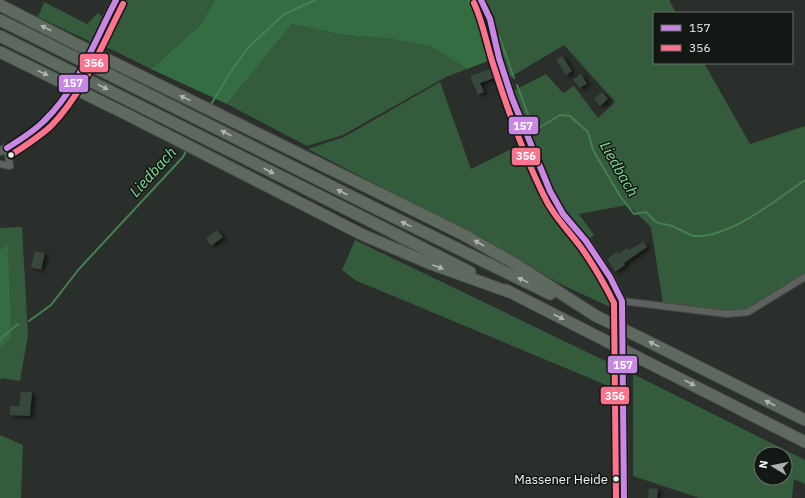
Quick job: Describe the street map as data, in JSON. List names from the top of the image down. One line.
{"water":["Liedbach"],"places":["Massener Heide"],"lines":["transit line 157","transit line 356"],"legend":["157","356"],"north":"left"}
